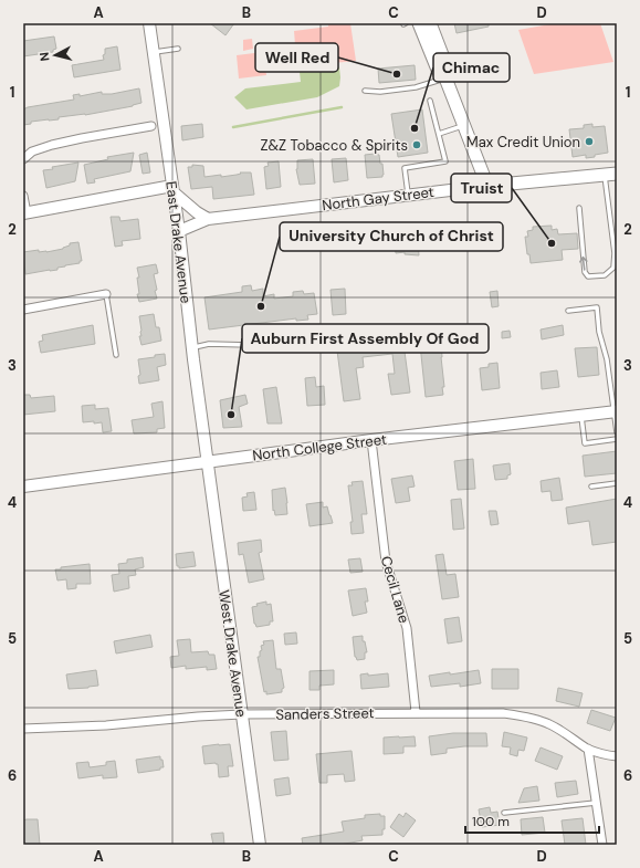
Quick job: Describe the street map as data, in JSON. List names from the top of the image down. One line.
{"streets":{"main road":["North Gay Street"],"street":["East Drake Avenue","North College Street","Cecil Lane","West Drake Avenue","Sanders Street"]},"crossings":[["North Gay Street","East Drake Avenue"],["East Drake Avenue","North College Street"],["East Drake Avenue","West Drake Avenue"],["North College Street","Cecil Lane"],["North College Street","West Drake Avenue"],["Cecil Lane","Sanders Street"],["West Drake Avenue","Sanders Street"]],"places":["Well Red","Chimac","Max Credit Union","Z&Z Tobacco & Spirits","Truist","University Church of Christ","Auburn First Assembly Of God"],"scale_bar":"100 m","north":"left","grid":{"columns":["A","B","C","D"],"rows":["1","2","3","4","5","6"]}}
